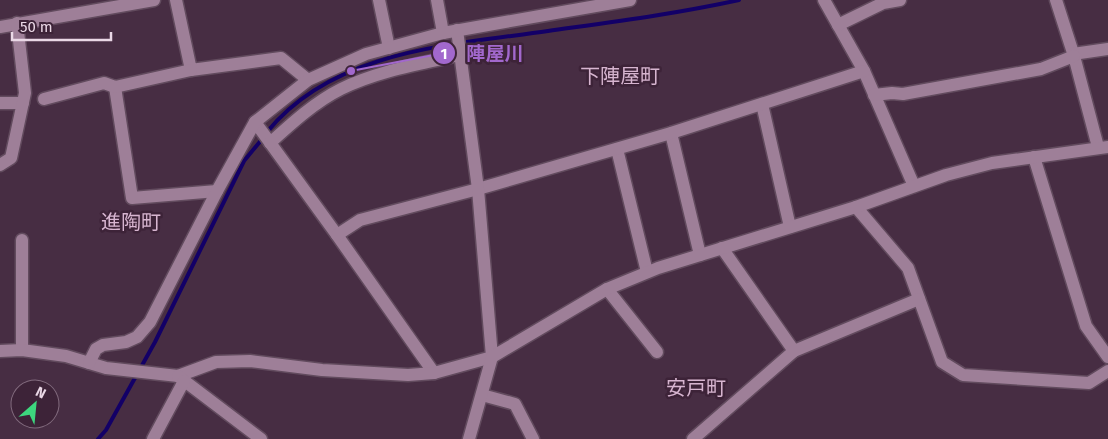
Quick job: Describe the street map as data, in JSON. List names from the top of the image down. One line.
{"districts":["下陣屋町","進陶町","安戸町"],"places":["陣屋川"],"scale_bar":"50 m","north":"top right"}
